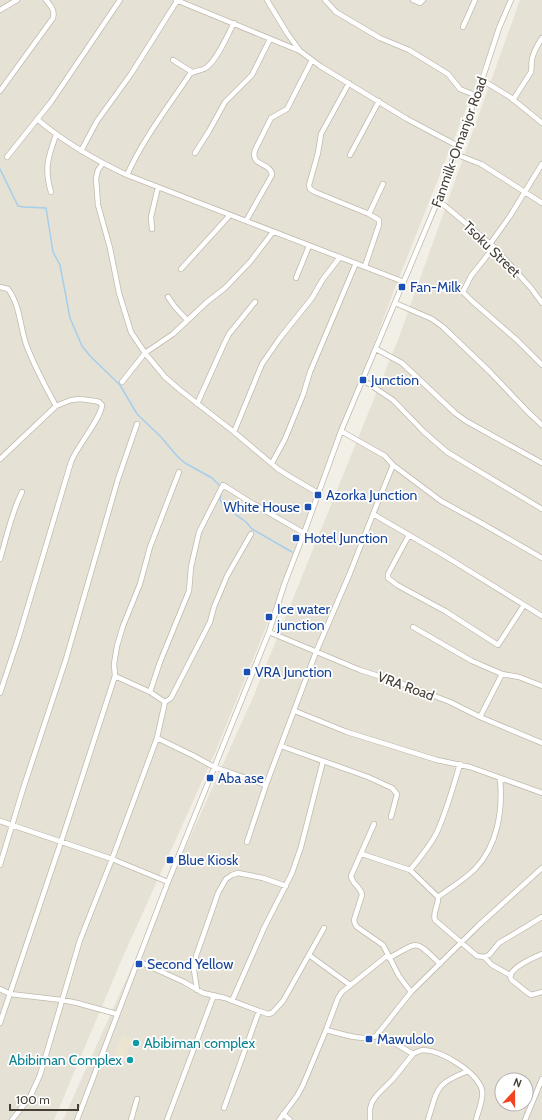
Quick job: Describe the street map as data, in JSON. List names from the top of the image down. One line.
{"streets":{"street":["Fanmilk-Omanjor Road","Tsoku Street","VRA Road"]},"crossings":[["Fanmilk-Omanjor Road","Tsoku Street"],["Fanmilk-Omanjor Road","VRA Road"]],"places":{"transit":["Fan-Milk","Junction","Azorka Junction","White House","Hotel Junction","Ice water junction","VRA Junction","Aba ase","Blue Kiosk","Second Yellow","Mawulolo"],"other":["Abibiman complex","Abibiman Complex"]},"scale_bar":"100 m","north":"top"}
